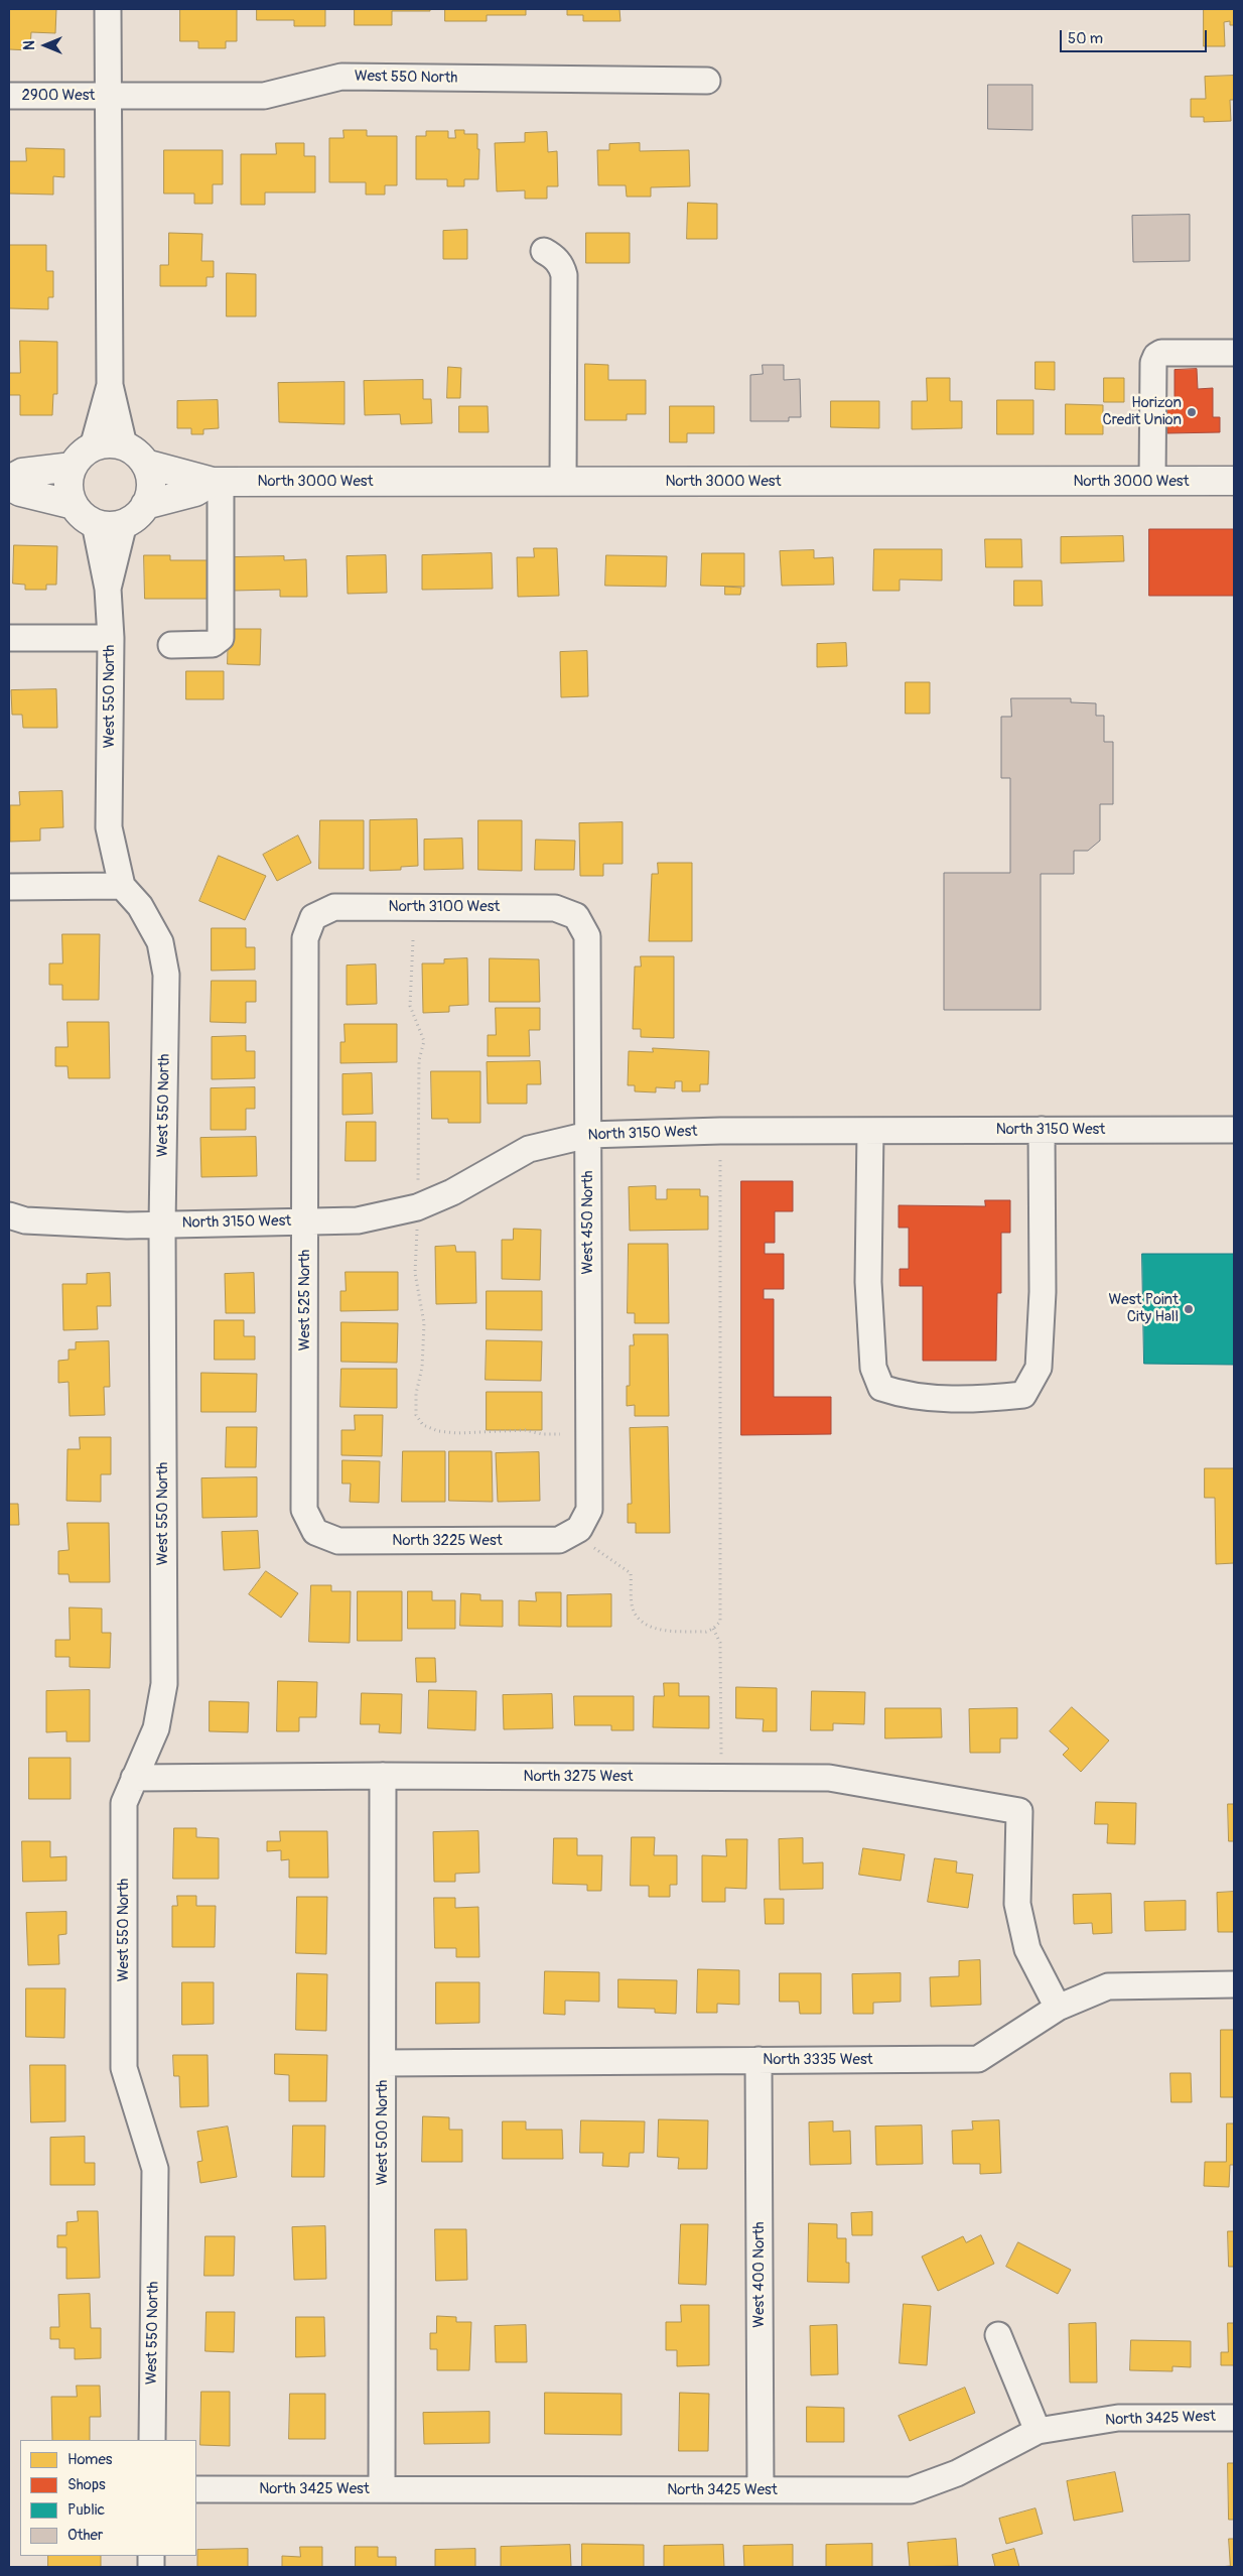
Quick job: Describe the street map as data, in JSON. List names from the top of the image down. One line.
{"streets":{"main road":["North 3000 West"],"street":["West 550 North","2900 West","North 3100 West","North 3150 West","West 450 North","West 525 North","North 3225 West","North 3275 West","North 3335 West","West 500 North","West 400 North","North 3425 West"]},"crossings":[["West 550 North","2900 West"],["West 550 North","North 3000 West"],["West 550 North","North 3150 West"],["West 550 North","North 3275 West"],["North 3100 West","West 450 North"],["North 3100 West","West 525 North"],["North 3150 West","West 450 North"],["North 3150 West","West 525 North"],["West 450 North","North 3225 West"],["West 525 North","North 3225 West"],["North 3275 West","North 3335 West"],["North 3275 West","West 500 North"],["North 3335 West","West 500 North"],["North 3335 West","West 400 North"],["West 500 North","North 3425 West"],["West 400 North","North 3425 West"]],"places":["Horizon Credit Union","West Point City Hall"],"legend":["Homes","Shops","Public","Other"],"scale_bar":"50 m","north":"left"}
